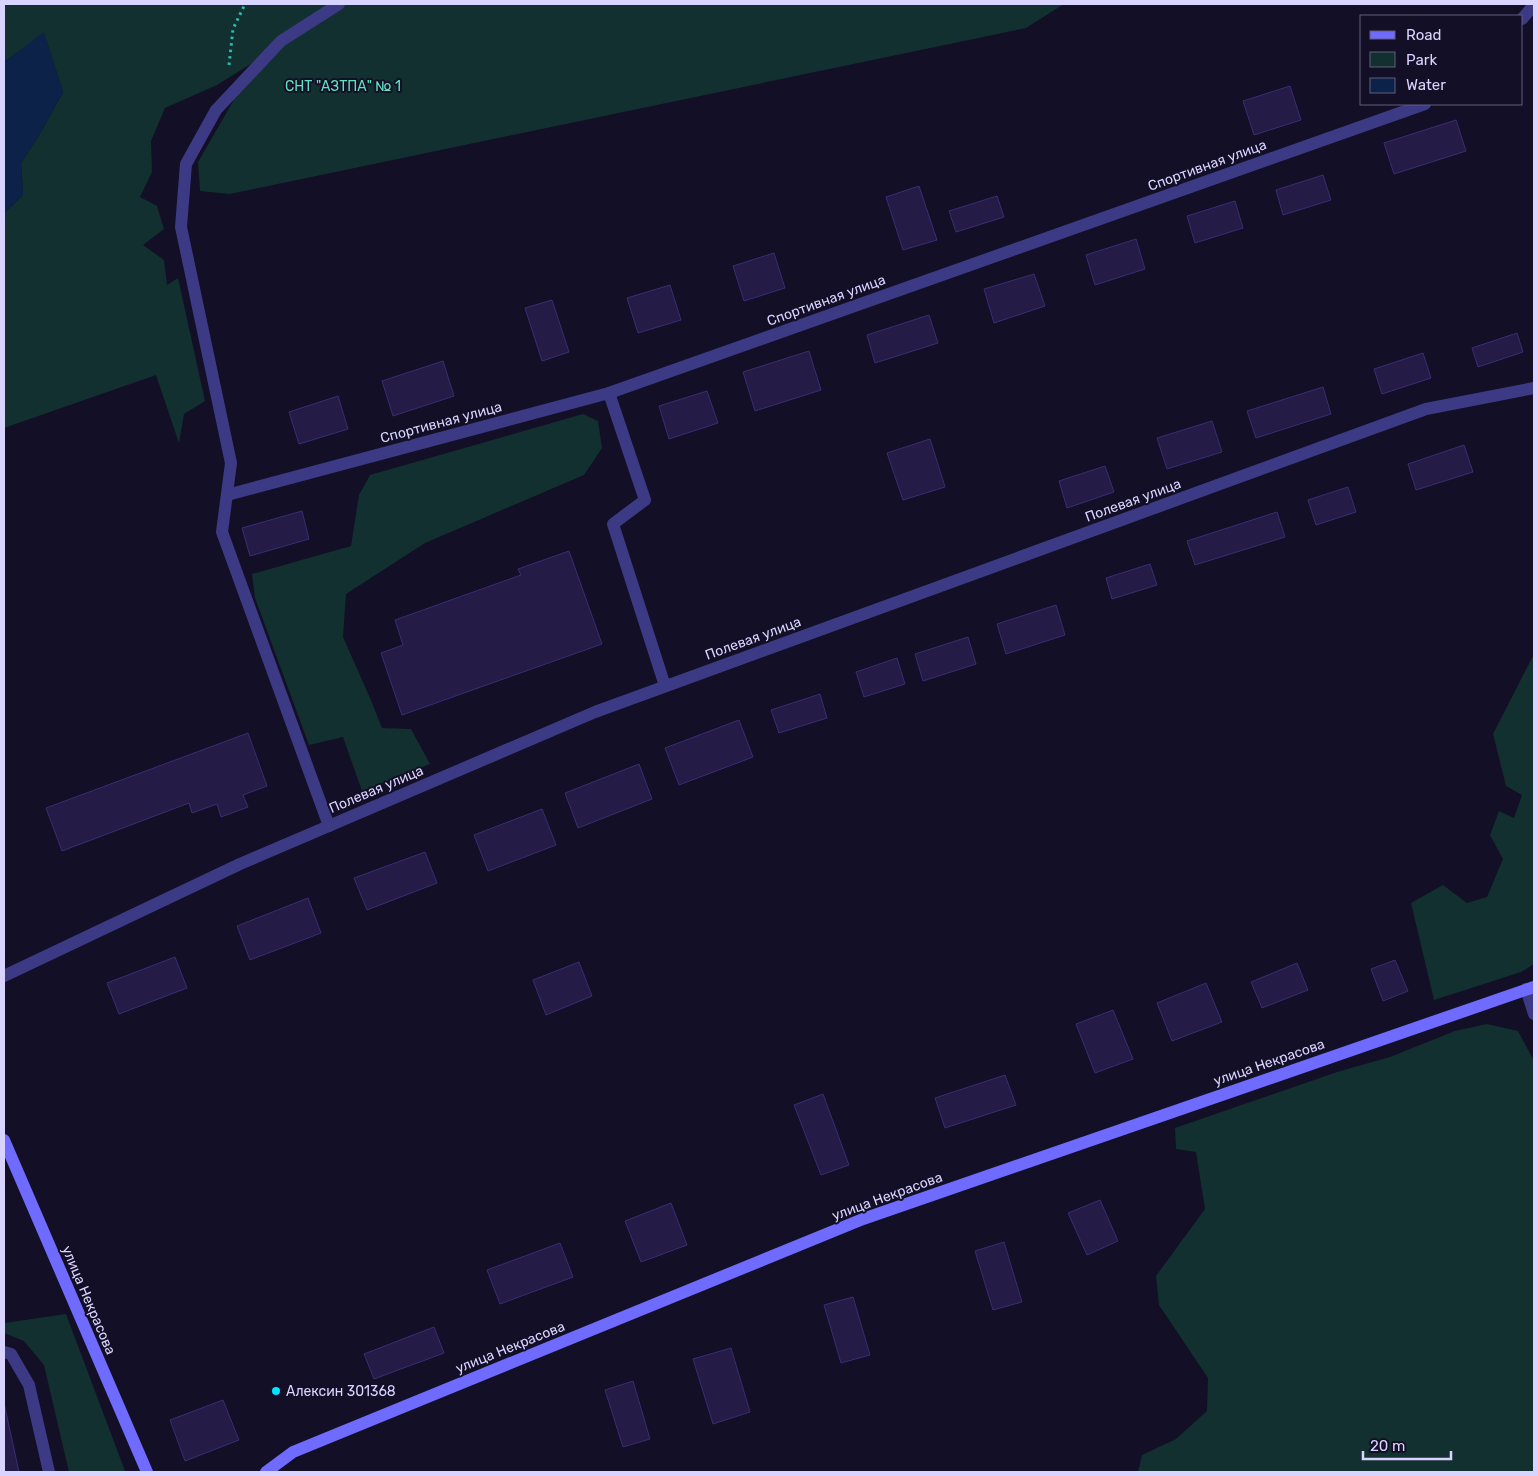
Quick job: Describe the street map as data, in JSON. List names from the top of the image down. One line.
{"streets":{"main road":["улица Некрасова"],"street":["Спортивная улица","Полевая улица"]},"parks":["СНТ \"АЗТПА\" № 1"],"places":["Алексин 301368"],"legend":["Road","Park","Water"],"scale_bar":"20 m"}
